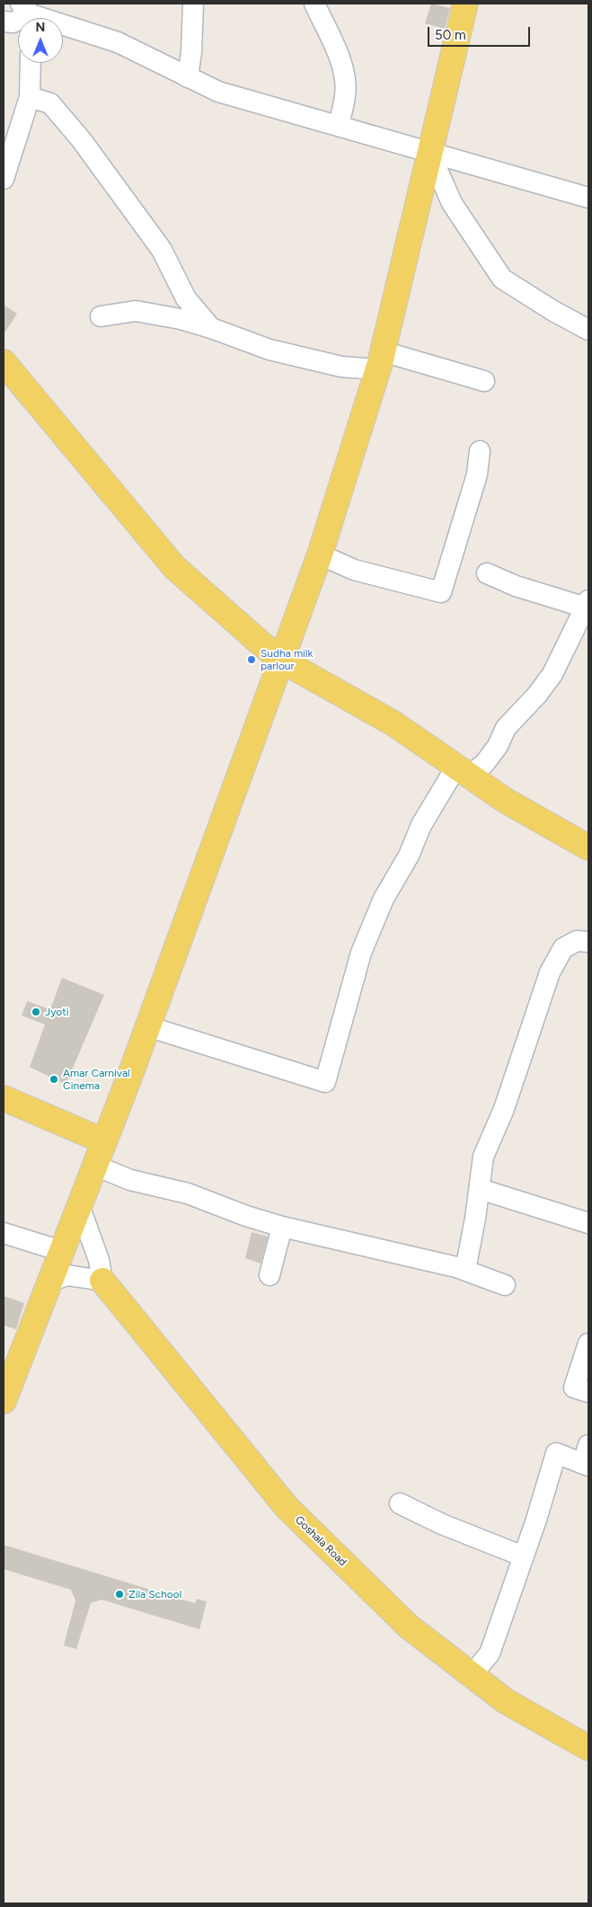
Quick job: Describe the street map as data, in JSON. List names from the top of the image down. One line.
{"streets":{"main road":["Goshala Road"]},"places":["Sudha milk parlour","Jyoti","Amar Carnival Cinema","Zila School"],"scale_bar":"50 m","north":"top"}
